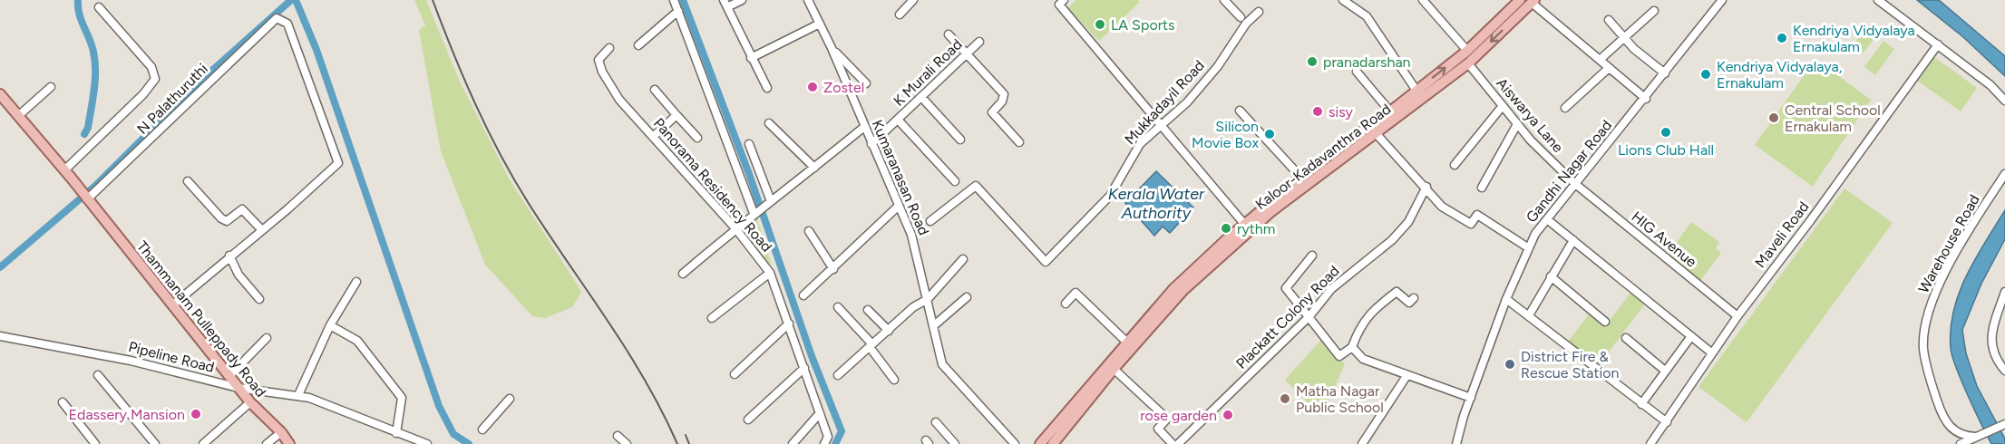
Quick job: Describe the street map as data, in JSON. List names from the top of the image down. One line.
{"streets":{"main road":["Kaloor-Kadavanthra Road","Thammanam Pulleppady Road"],"street":["K Murali Road","N Palathuruthi","Mukkadayil Road","Aiswarya Lane","Gandhi Nagar Road","Kumaranasan Road","Panorama Residency Road","Maveli Road","HIG Avenue","Warehouse Road","Plackatt Colony Road","Pipeline Road"]},"crossings":[["K Murali Road","Kumaranasan Road"],["N Palathuruthi","Thammanam Pulleppady Road"],["Aiswarya Lane","Kaloor-Kadavanthra Road"],["Aiswarya Lane","Gandhi Nagar Road"],["Aiswarya Lane","HIG Avenue"],["Gandhi Nagar Road","HIG Avenue"],["Maveli Road","HIG Avenue"],["Thammanam Pulleppady Road","Pipeline Road"]],"water":["Kerala Water Authority"],"places":["LA Sports","Kendriya Vidyalaya Ernakulam","pranadarshan","Kendriya Vidyalaya, Ernakulam","Zostel","sisy","Central School Ernakulam","Lions Club Hall","Silicon Movie Box","rythm","District Fire & Rescue Station","Matha Nagar Public School","Edassery Mansion","rose garden"]}
